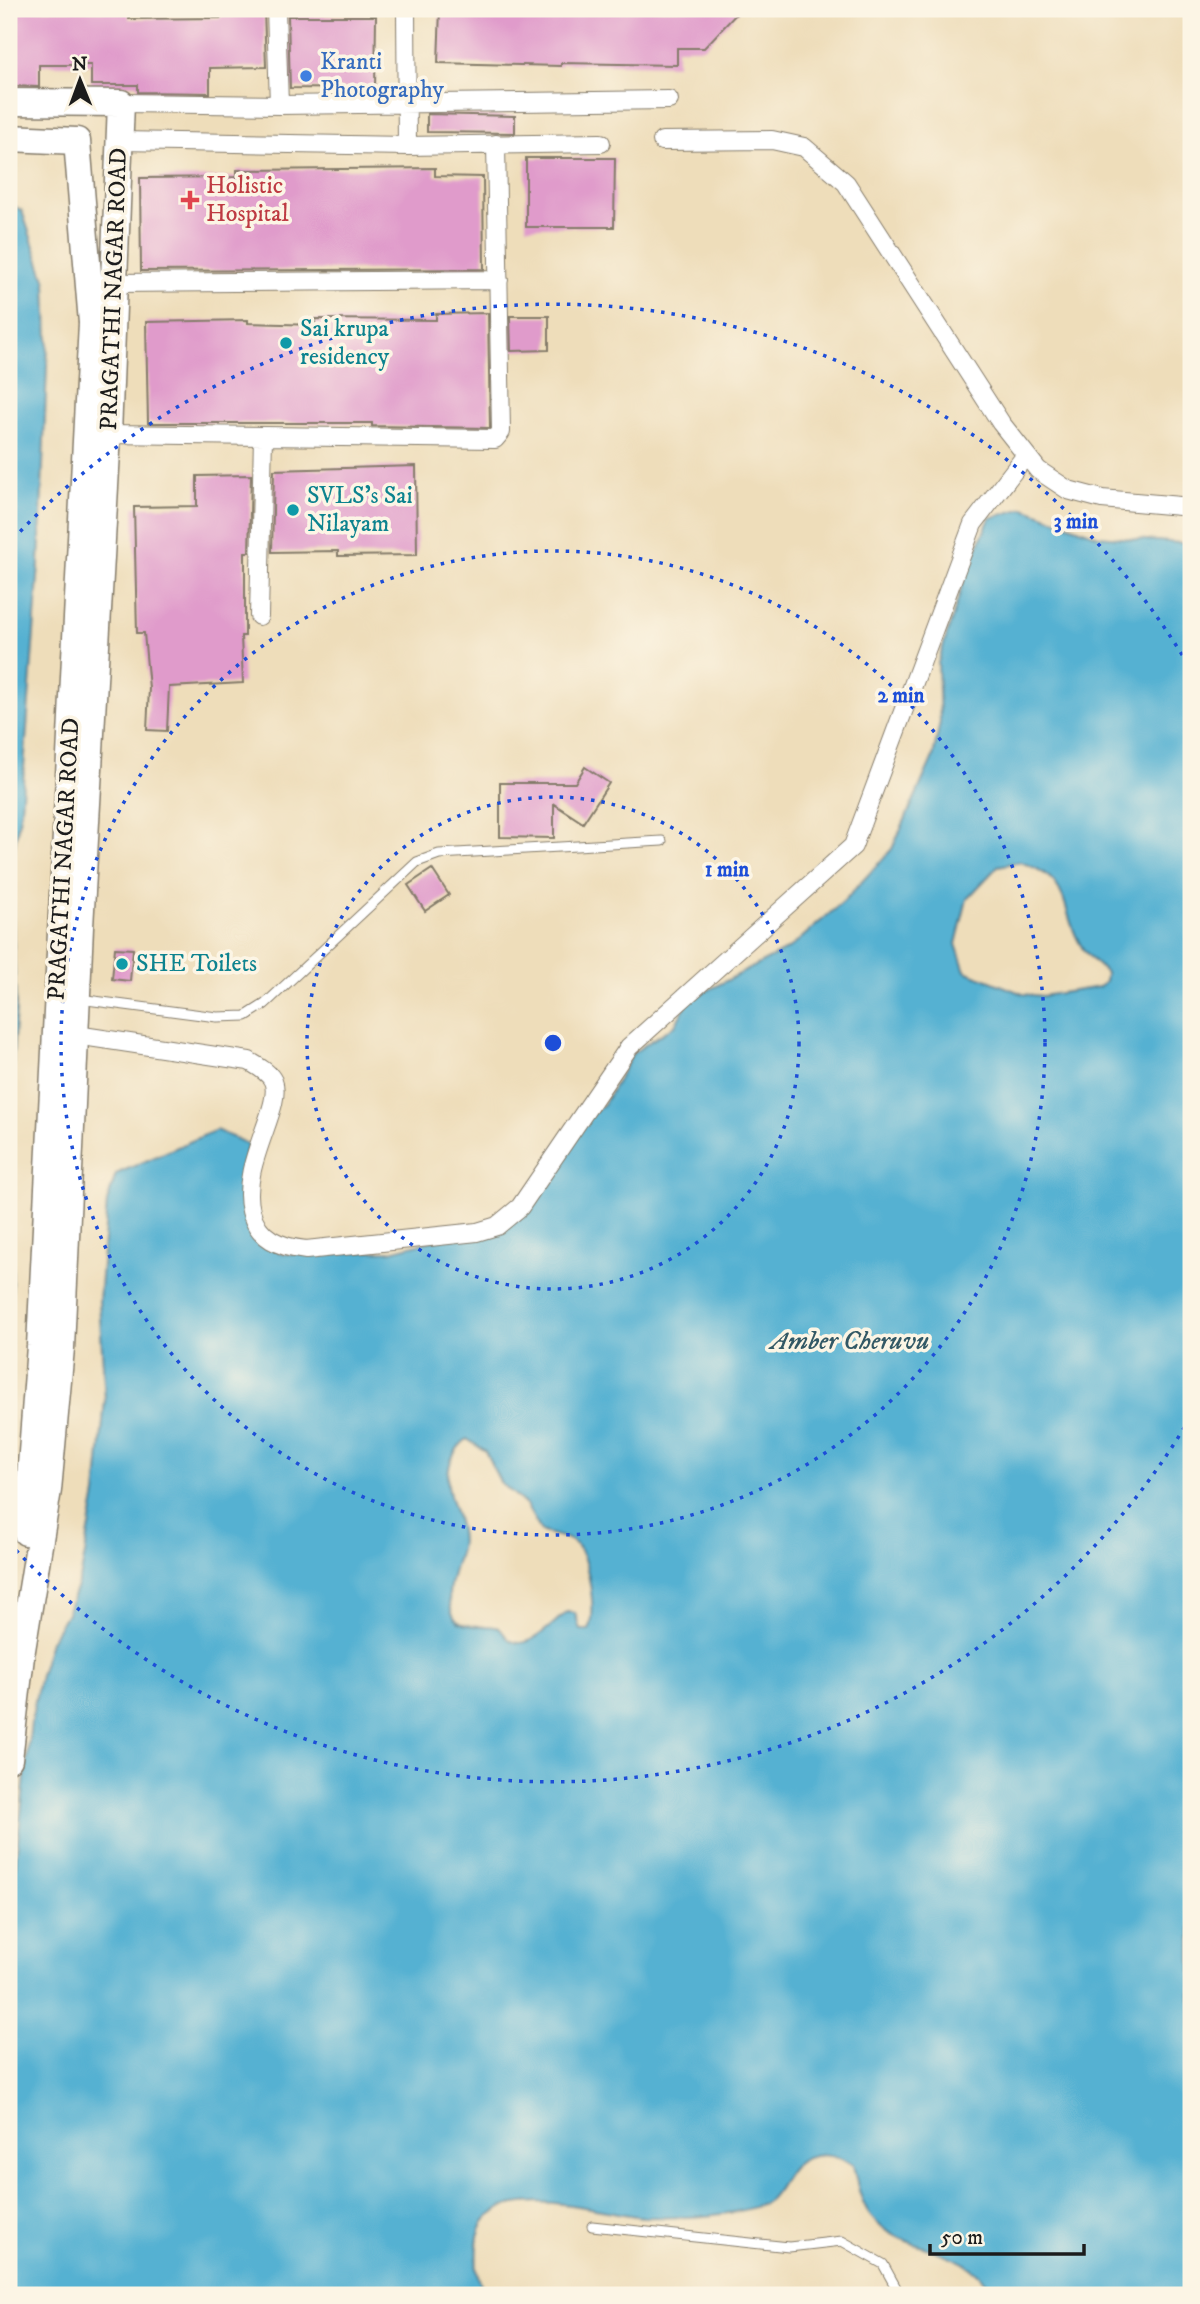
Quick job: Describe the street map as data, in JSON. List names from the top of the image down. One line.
{"streets":{"main road":["PRAGATHI NAGAR ROAD"]},"water":["Amber Cheruvu"],"places":{"other":["Kranti Photography","Sai krupa residency","SVLS's Sai Nilayam","SHE Toilets"],"health":["Holistic Hospital"]},"scale_bar":"50 m","north":"top","rings":["3 min","2 min","1 min"]}
